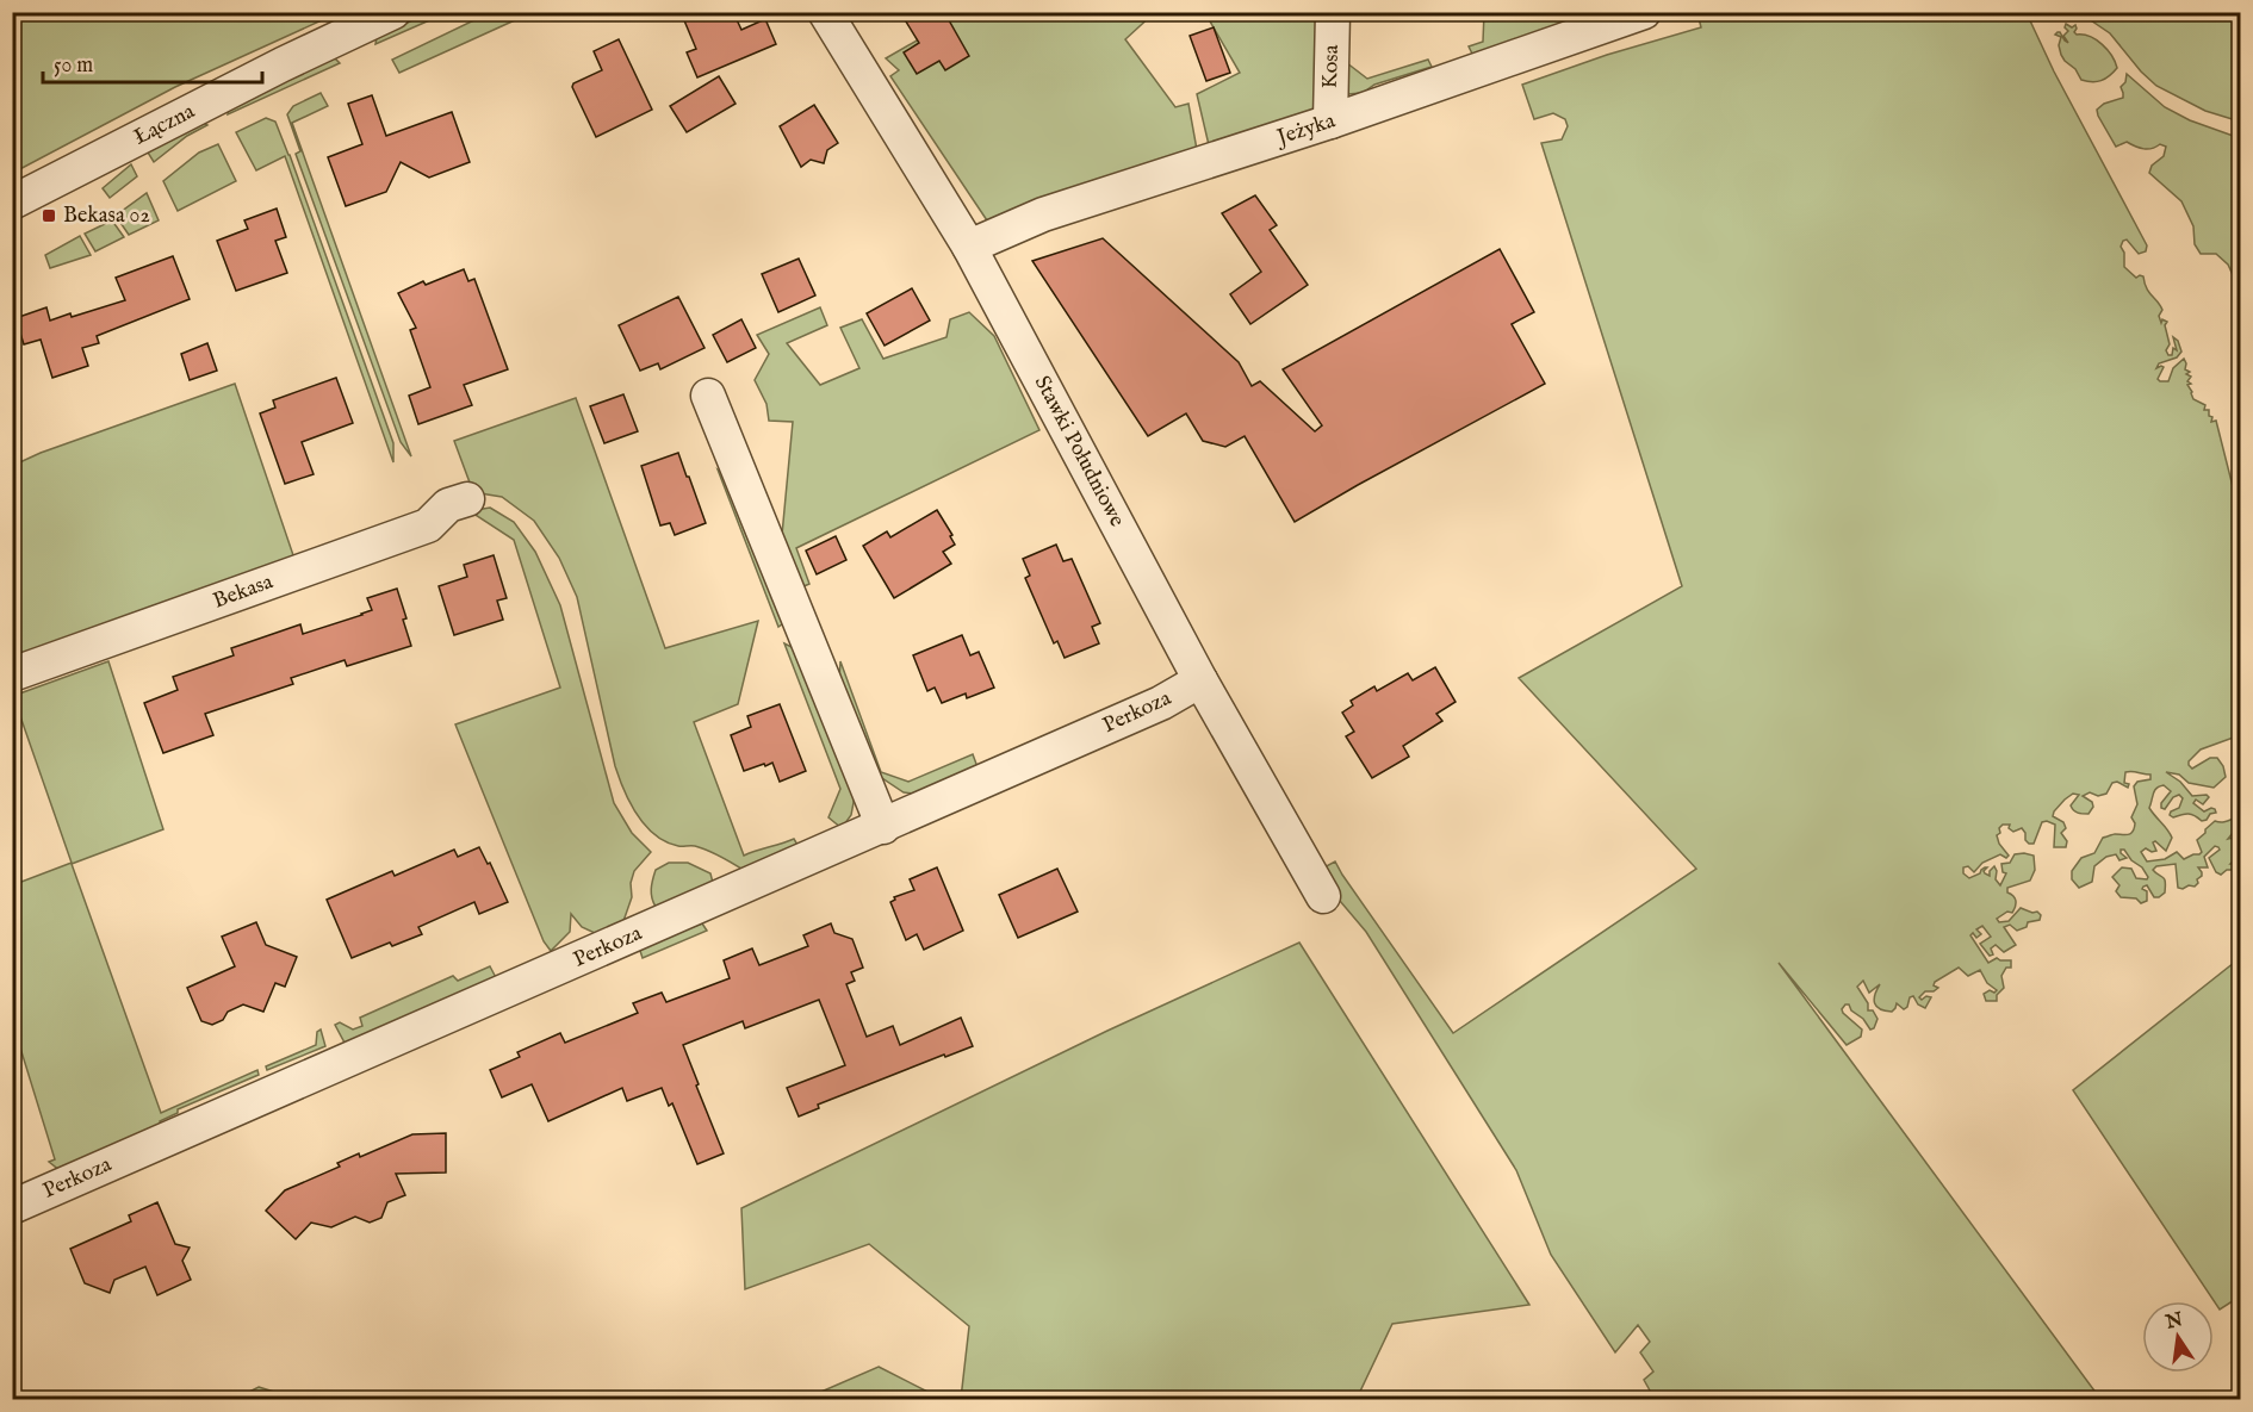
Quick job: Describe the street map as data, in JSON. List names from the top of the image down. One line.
{"streets":{"street":["Kosa","Łączna","Jeżyka","Stawki Południowe","Bekasa","Perkoza"]},"crossings":[["Kosa","Jeżyka"],["Jeżyka","Stawki Południowe"],["Stawki Południowe","Perkoza"]],"places":{"transit":["Bekasa 02"]},"scale_bar":"50 m","north":"top"}
